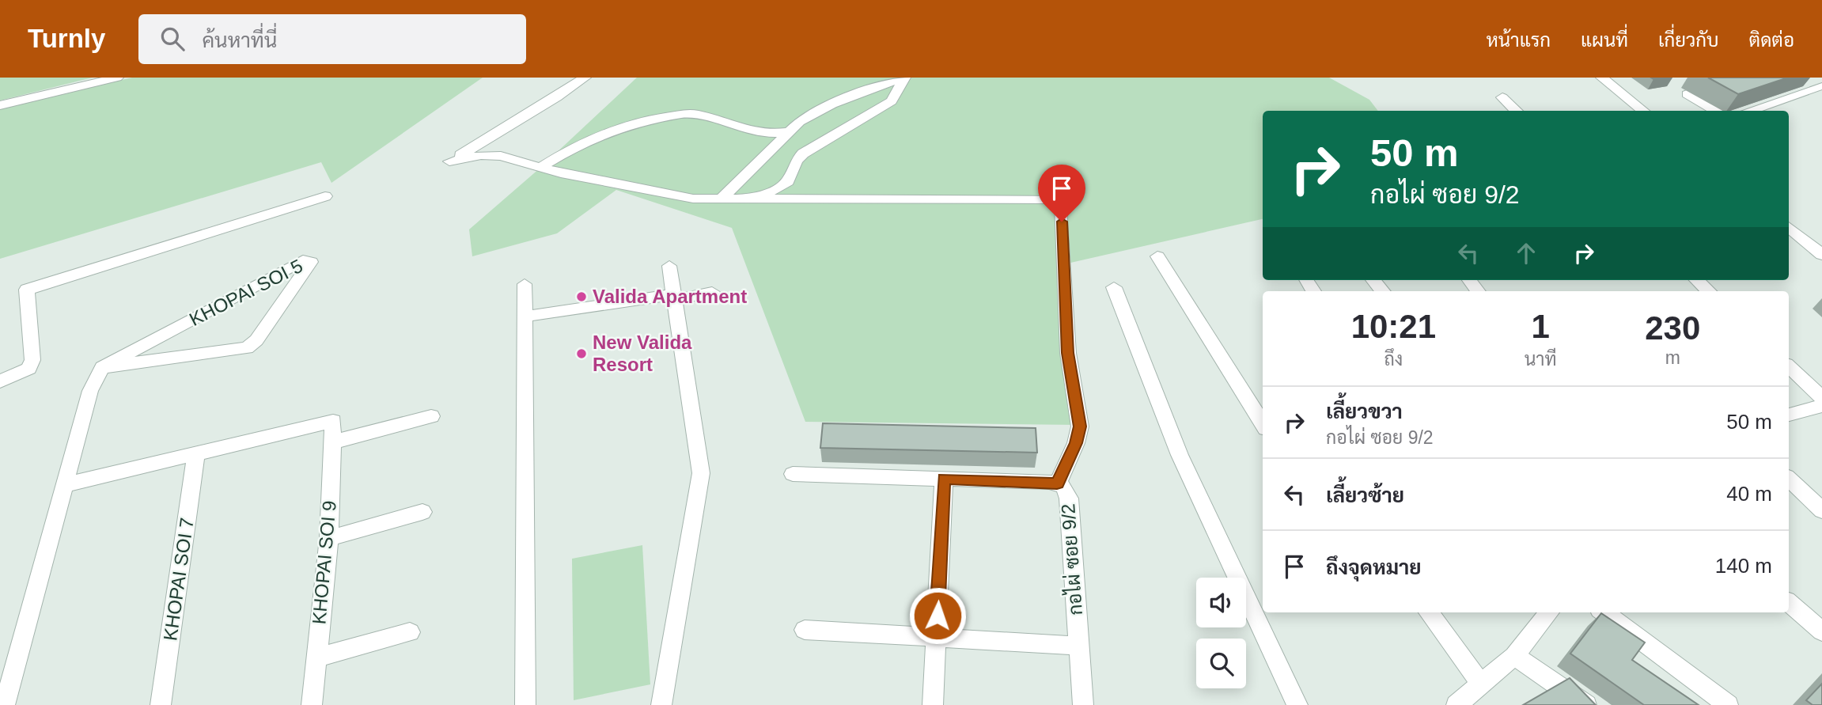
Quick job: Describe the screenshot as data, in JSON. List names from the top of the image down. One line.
{"streets":{"street":["KHOPAI SOI 5","กอไผ่ ซอย 9/2","KHOPAI SOI 9","KHOPAI SOI 7"]},"crossings":[["KHOPAI SOI 9","KHOPAI SOI 7"]],"places":["Valida Apartment","New Valida Resort"],"page":{"header":"Turnly","search":"ค้นหาที่นี่","nav":["หน้าแรก","แผนที่","เกี่ยวกับ","ติดต่อ"],"turn":["50 m","กอไผ่ ซอย 9/2"],"eta":["10:21","ถึง","1","นาที","230","m"],"list":[{"name":"เลี้ยวขวา","note":"กอไผ่ ซอย 9/2","value":"50 m"},{"name":"เลี้ยวซ้าย","value":"40 m"},{"name":"ถึงจุดหมาย","value":"140 m"}]}}
